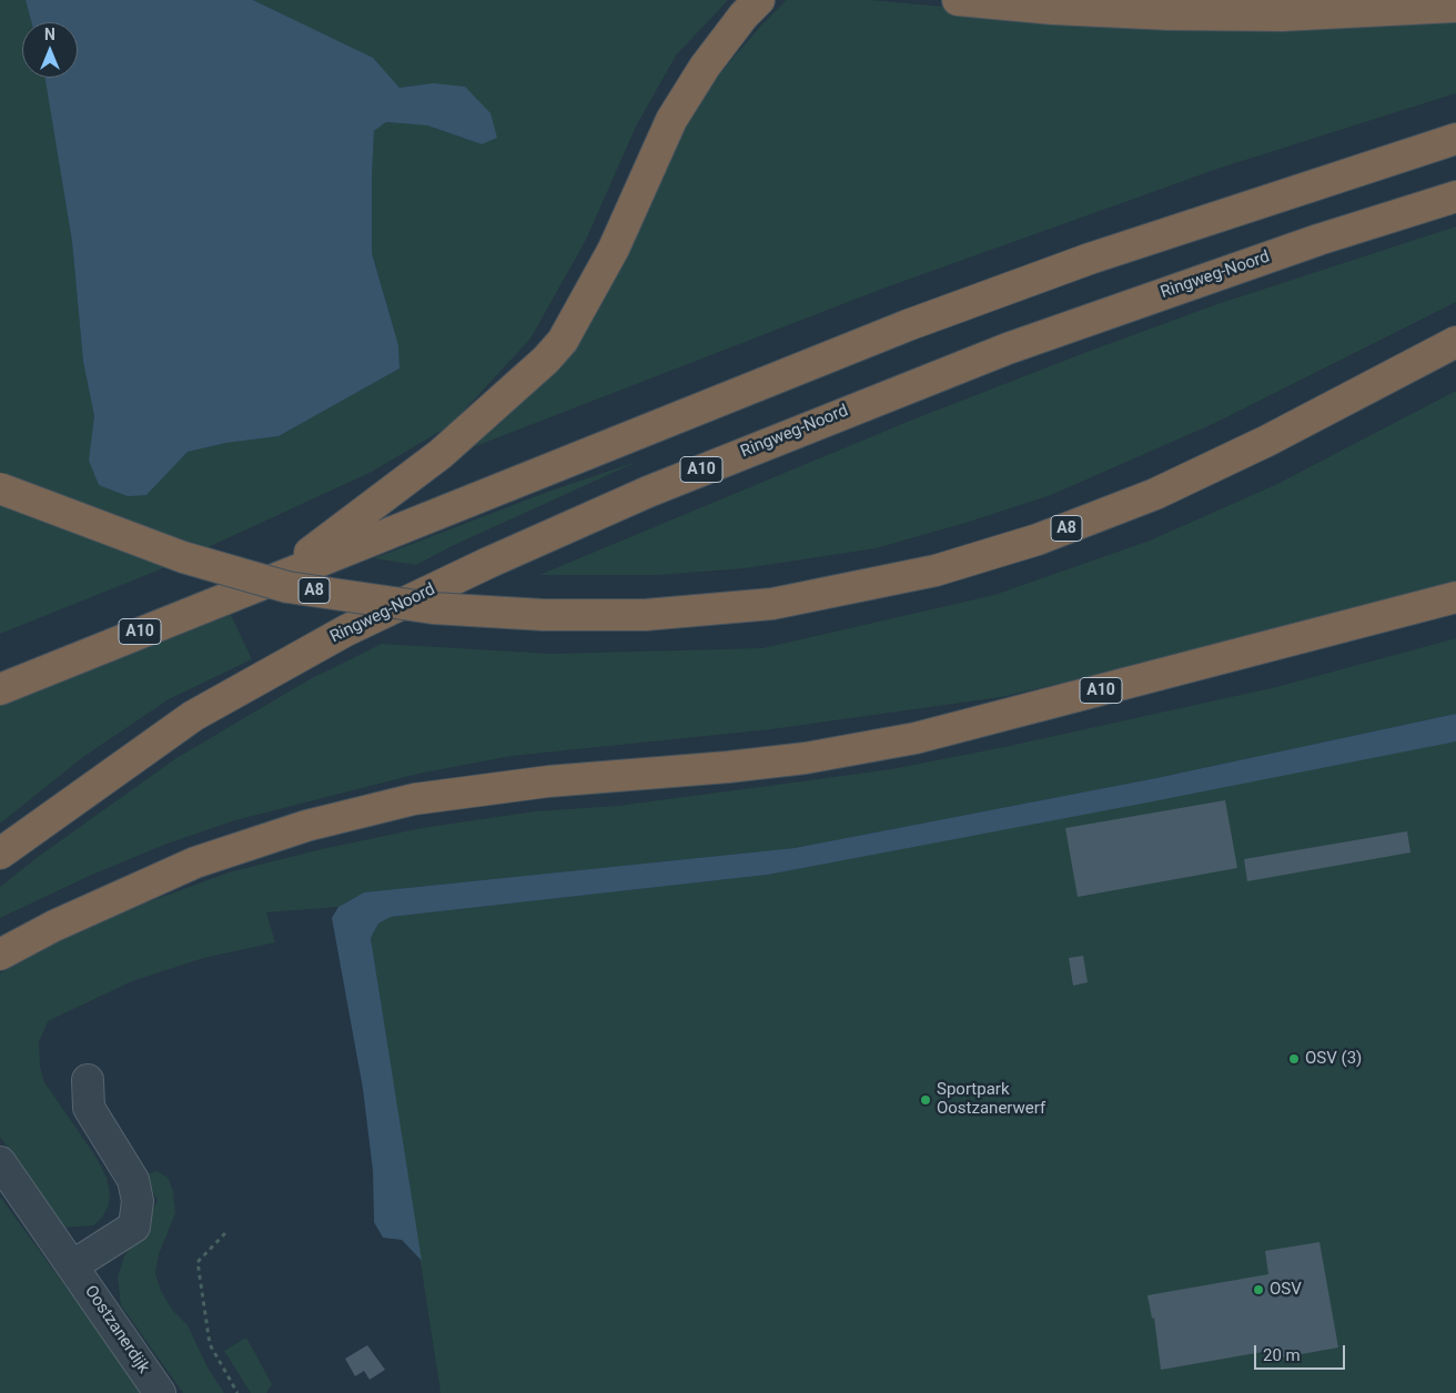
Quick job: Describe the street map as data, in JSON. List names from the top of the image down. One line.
{"streets":{"highway":["Ringweg-Noord","A10","A8"],"street":["Oostzanerdijk"]},"places":["OSV (3)","Sportpark Oostzanerwerf","OSV"],"scale_bar":"20 m","north":"top"}
